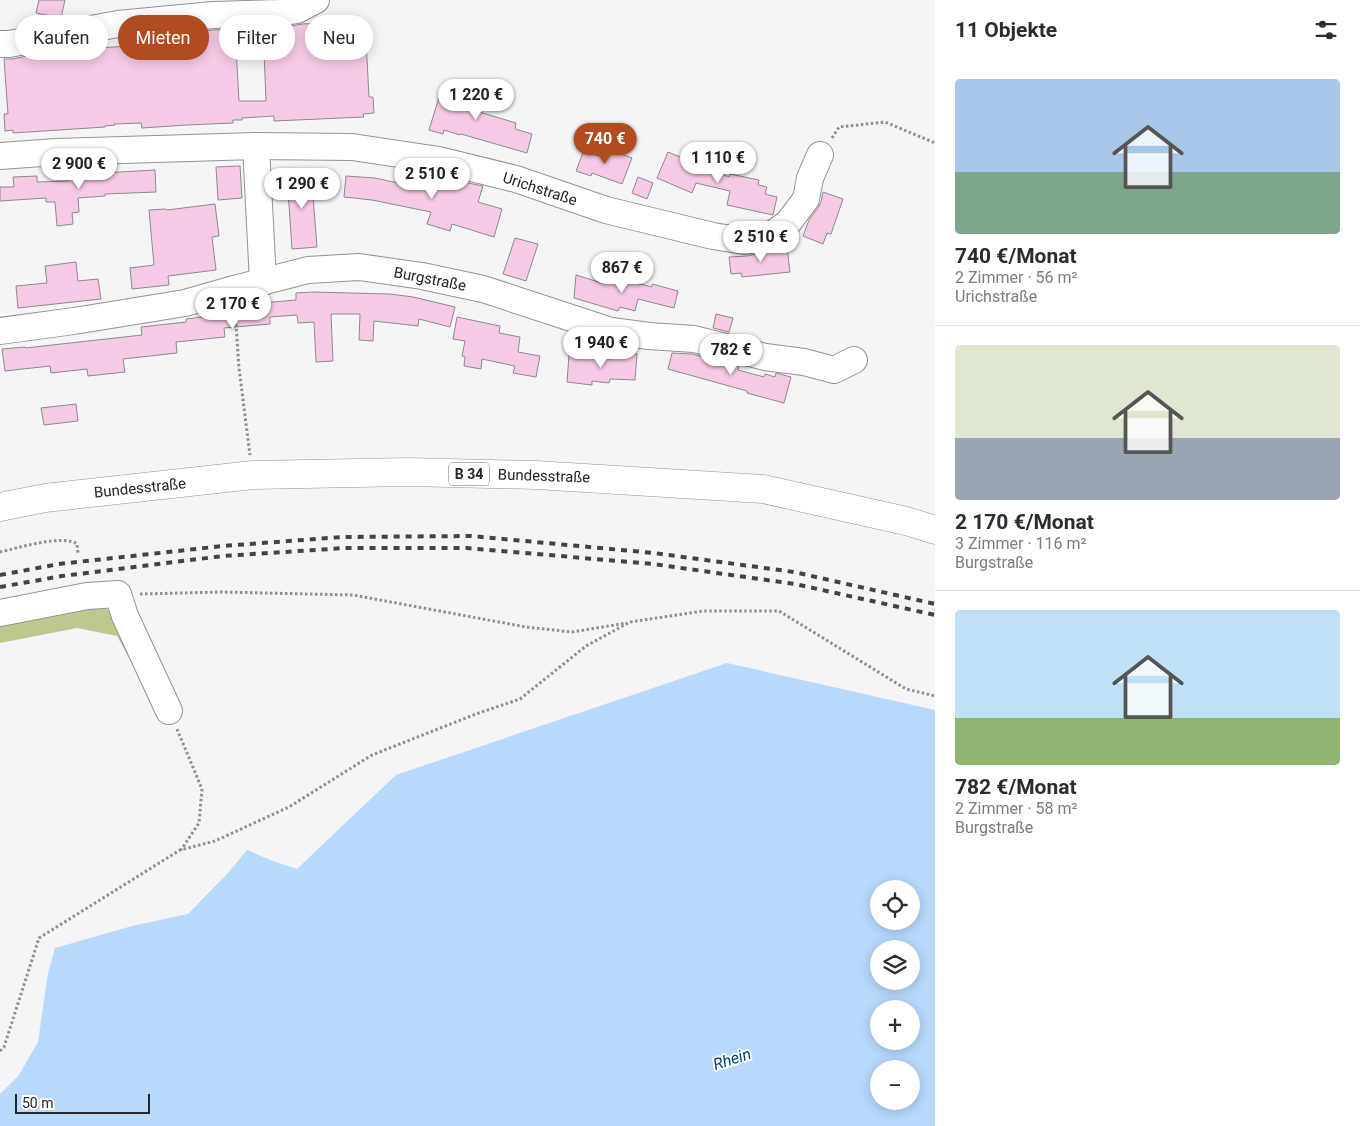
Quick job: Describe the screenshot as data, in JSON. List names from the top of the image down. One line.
{"streets":{"main road":["B 34","Bundesstraße"],"street":["Urichstraße","Burgstraße"]},"water":["Rhein"],"scale_bar":"50 m","page":{"heading":"11 Objekte","chip":["Kaufen","Mieten","Filter","Neu"],"list":[{"name":"740 €/Monat","note":"2 Zimmer · 56 m² · Urichstraße"},{"name":"2 170 €/Monat","note":"3 Zimmer · 116 m² · Burgstraße"},{"name":"782 €/Monat","note":"2 Zimmer · 58 m² · Burgstraße"}],"price":["1 220 €","740 €","1 110 €","2 900 €","2 510 €","1 290 €","2 510 €","867 €","2 170 €","1 940 €","782 €"],"map_buttons":["+","−"],"scale":"50 m"}}
